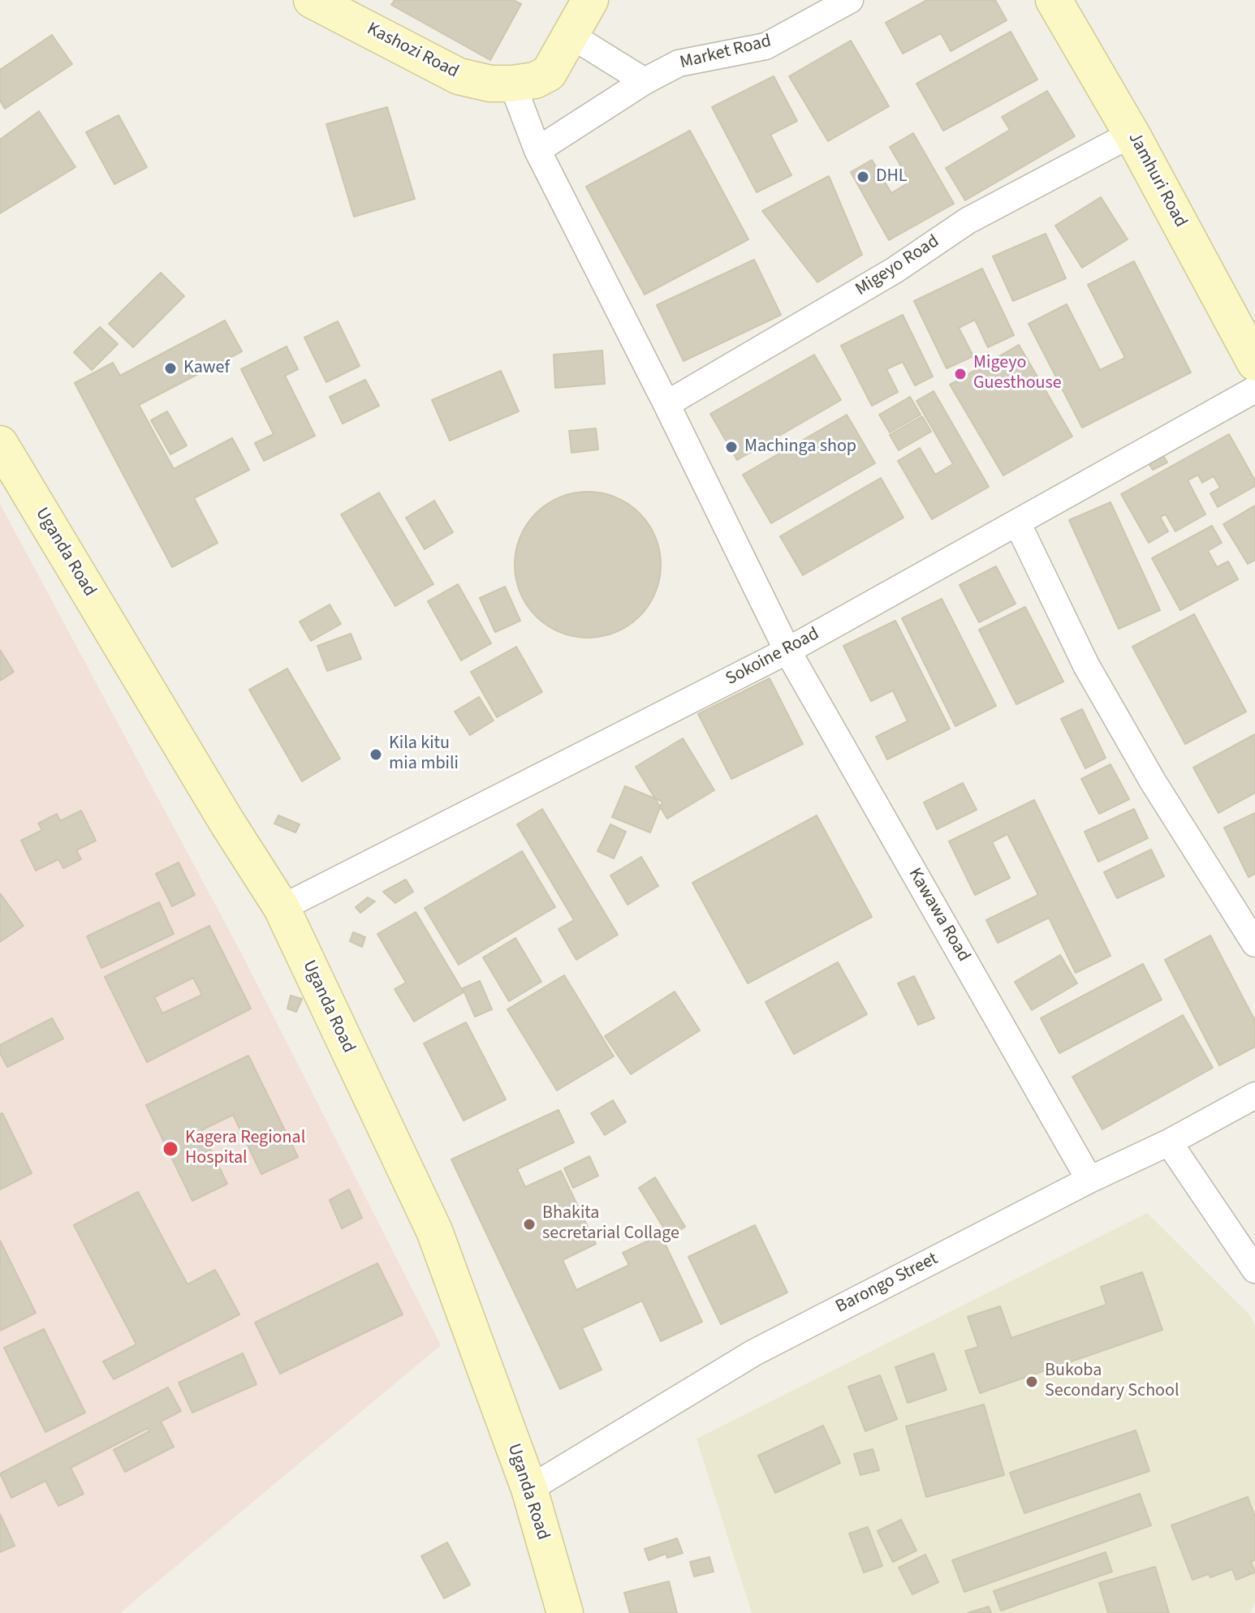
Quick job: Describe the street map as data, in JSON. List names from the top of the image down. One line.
{"streets":{"main road":["Kashozi Road","Jamhuri Road","Uganda Road"],"street":["Market Road","Migeyo Road","Sokoine Road","Kawawa Road","Barongo Street"]},"crossings":[["Kashozi Road","Kawawa Road"],["Market Road","Kawawa Road"],["Jamhuri Road","Migeyo Road"],["Migeyo Road","Kawawa Road"],["Uganda Road","Sokoine Road"],["Uganda Road","Barongo Street"],["Sokoine Road","Kawawa Road"],["Kawawa Road","Barongo Street"]],"places":["DHL","Kawef","Migeyo Guesthouse","Machinga shop","Kila kitu mia mbili","Kagera Regional Hospital","Bhakita secretarial Collage","Bukoba Secondary School"]}
